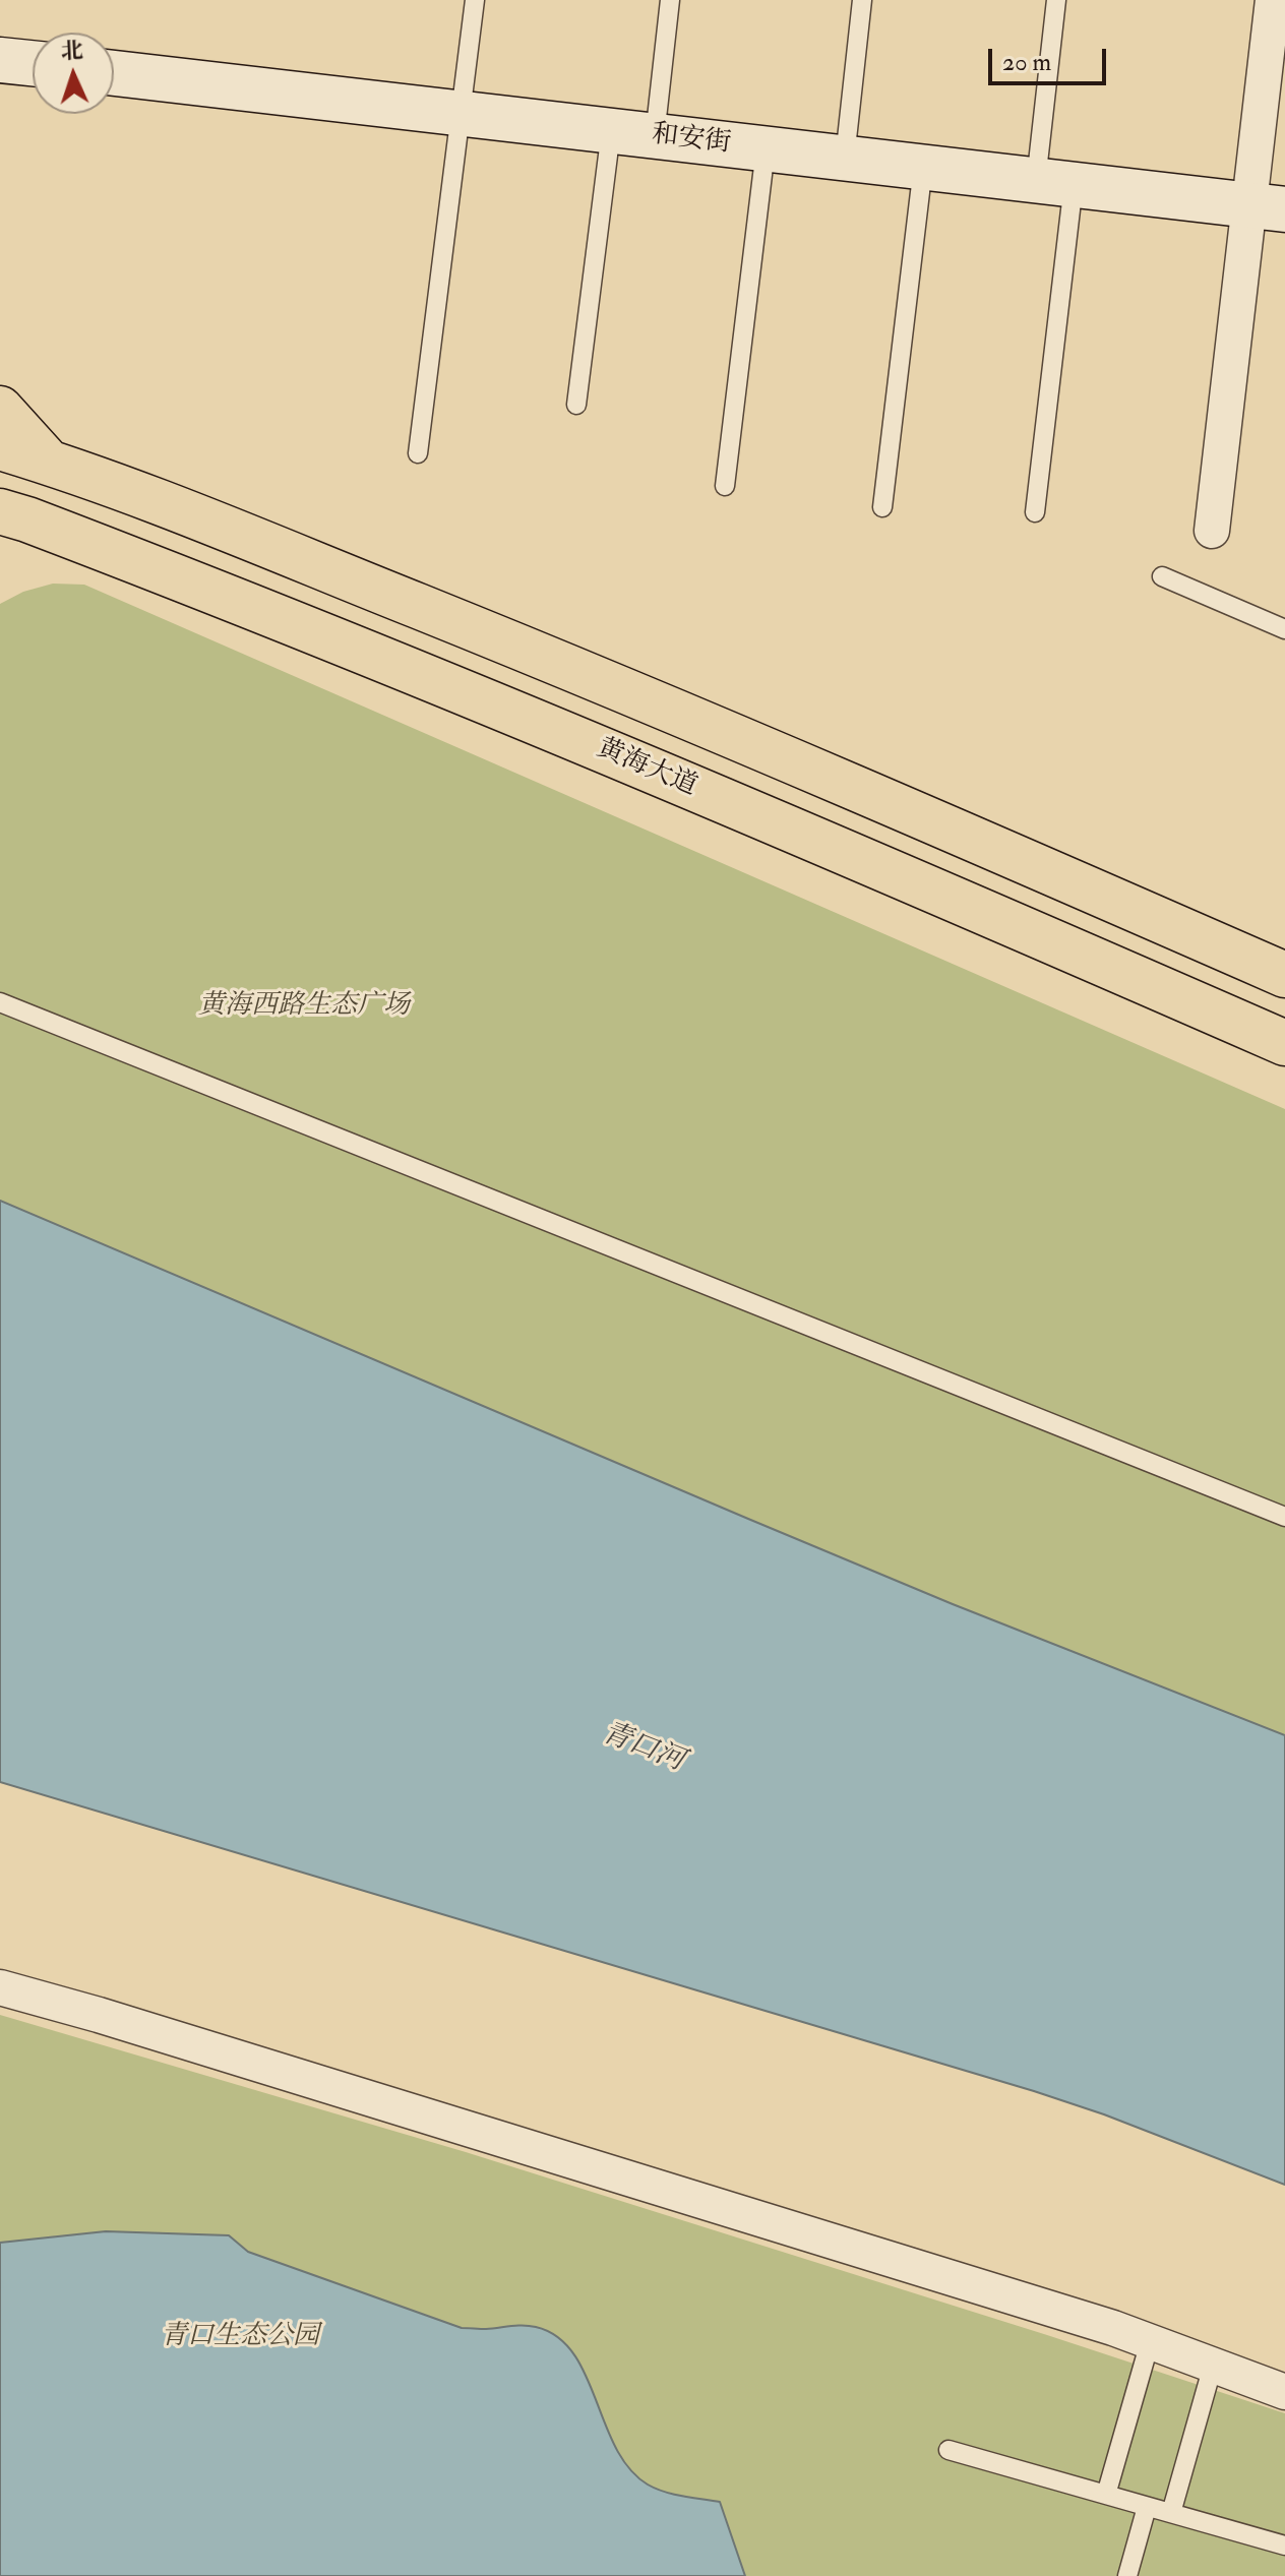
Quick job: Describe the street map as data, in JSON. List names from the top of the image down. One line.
{"streets":{"main road":["黄海大道"],"street":["和安街"]},"water":["青口河"],"parks":["黄海西路生态广场","青口生态公园"],"scale_bar":"20 m","north":"top"}
